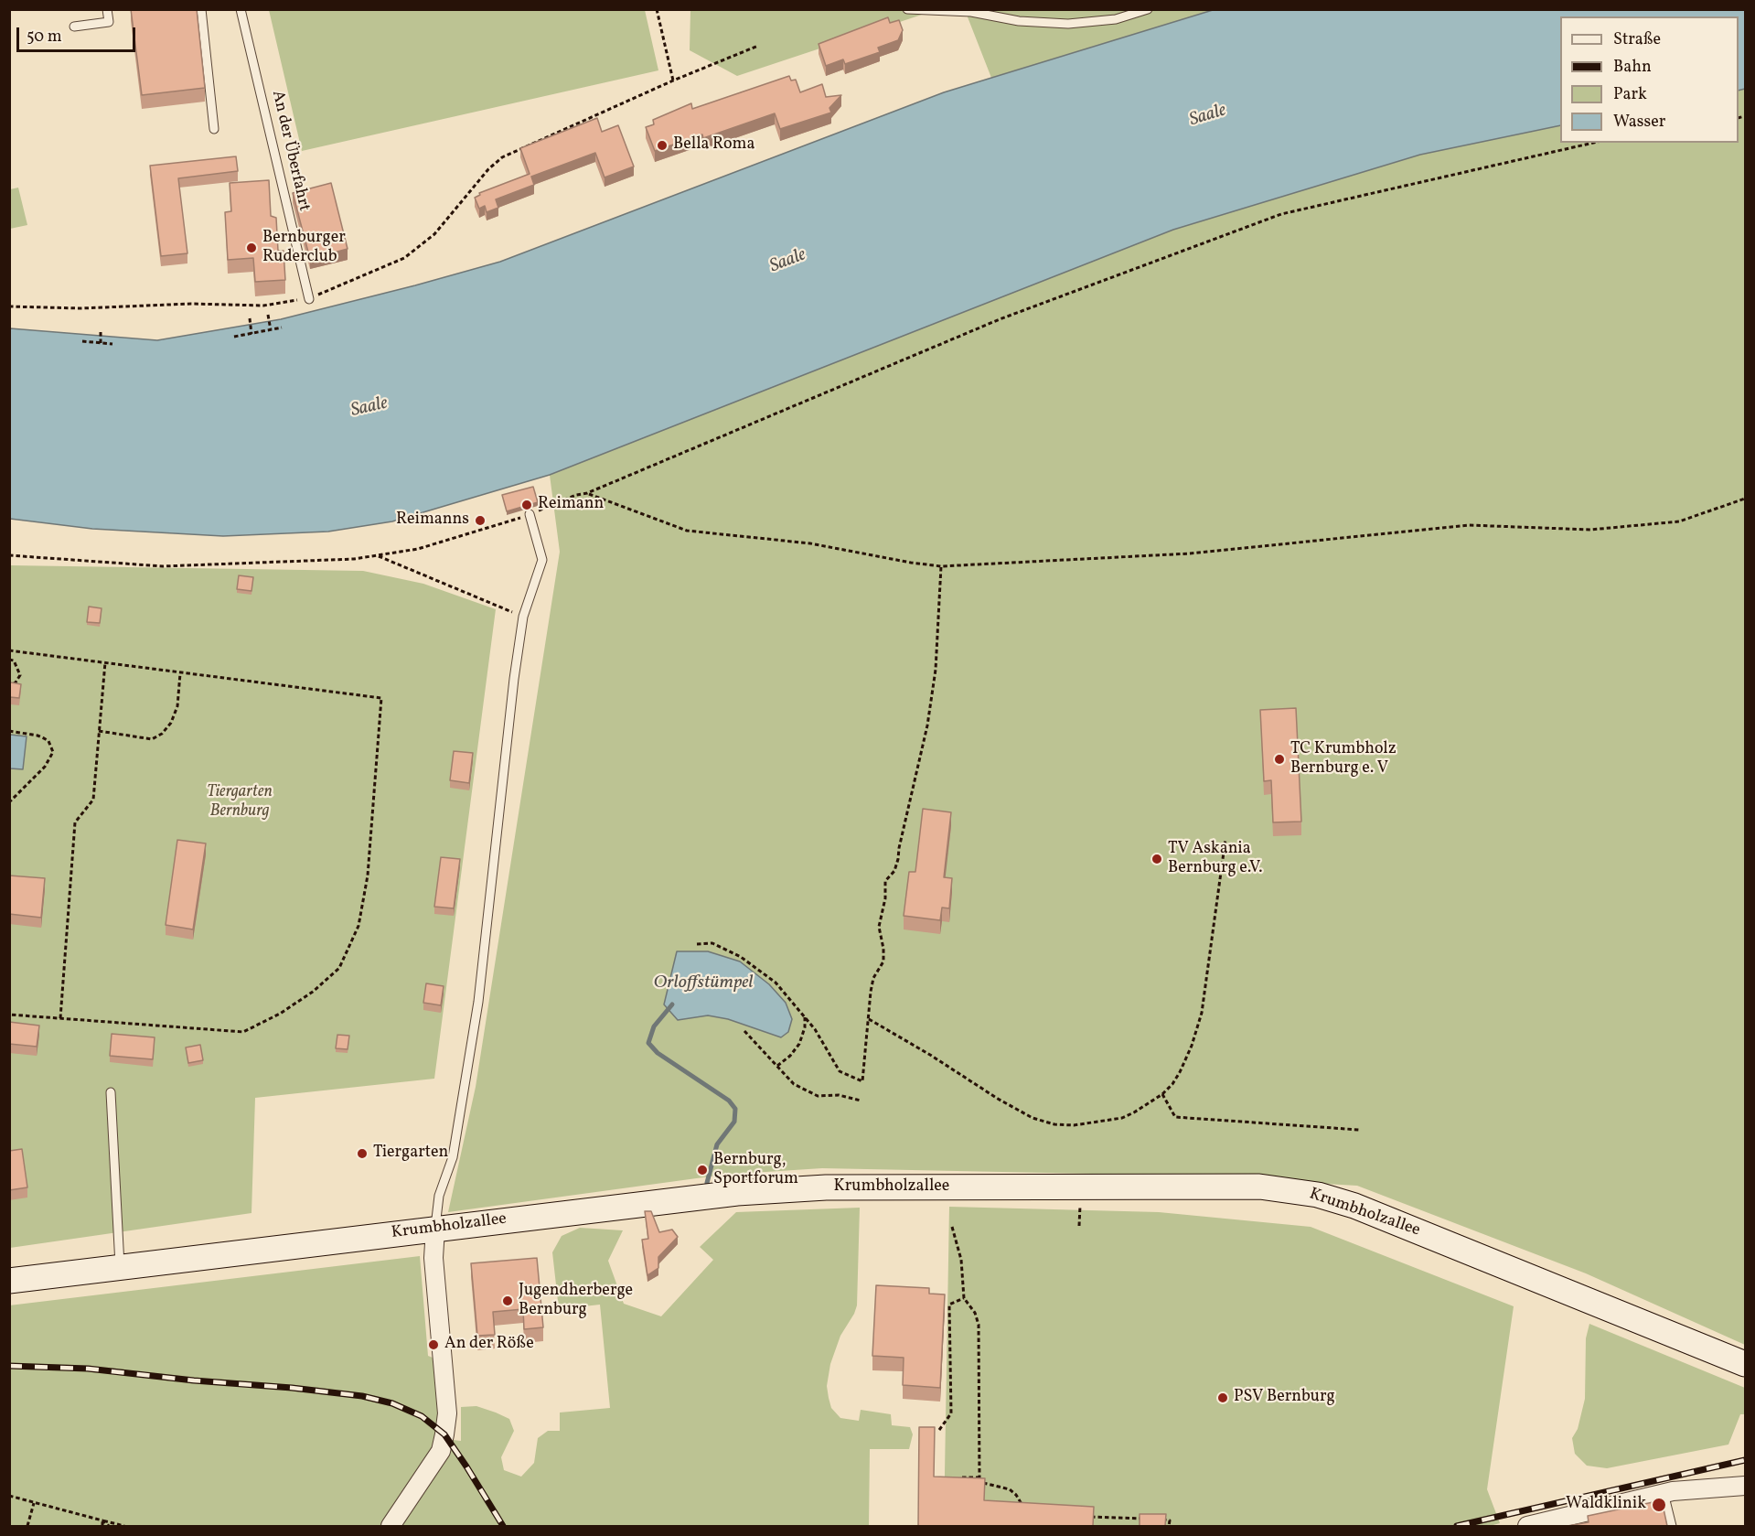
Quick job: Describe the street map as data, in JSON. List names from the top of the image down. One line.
{"streets":{"street":["Krumbholzallee"],"lane":["An der Überfahrt"]},"water":["Saale","Orloffstümpel"],"parks":["Tiergarten Bernburg"],"places":["Bella Roma","Bernburger Ruderclub","Reimann","Reimanns","TC Krumbholz Bernburg e. V","TV Askania Bernburg e.V.","Tiergarten","Bernburg, Sportforum","Jugendherberge Bernburg","An der Röße","PSV Bernburg","Waldklinik"],"legend":["Straße","Bahn","Park","Wasser"],"scale_bar":"50 m"}
